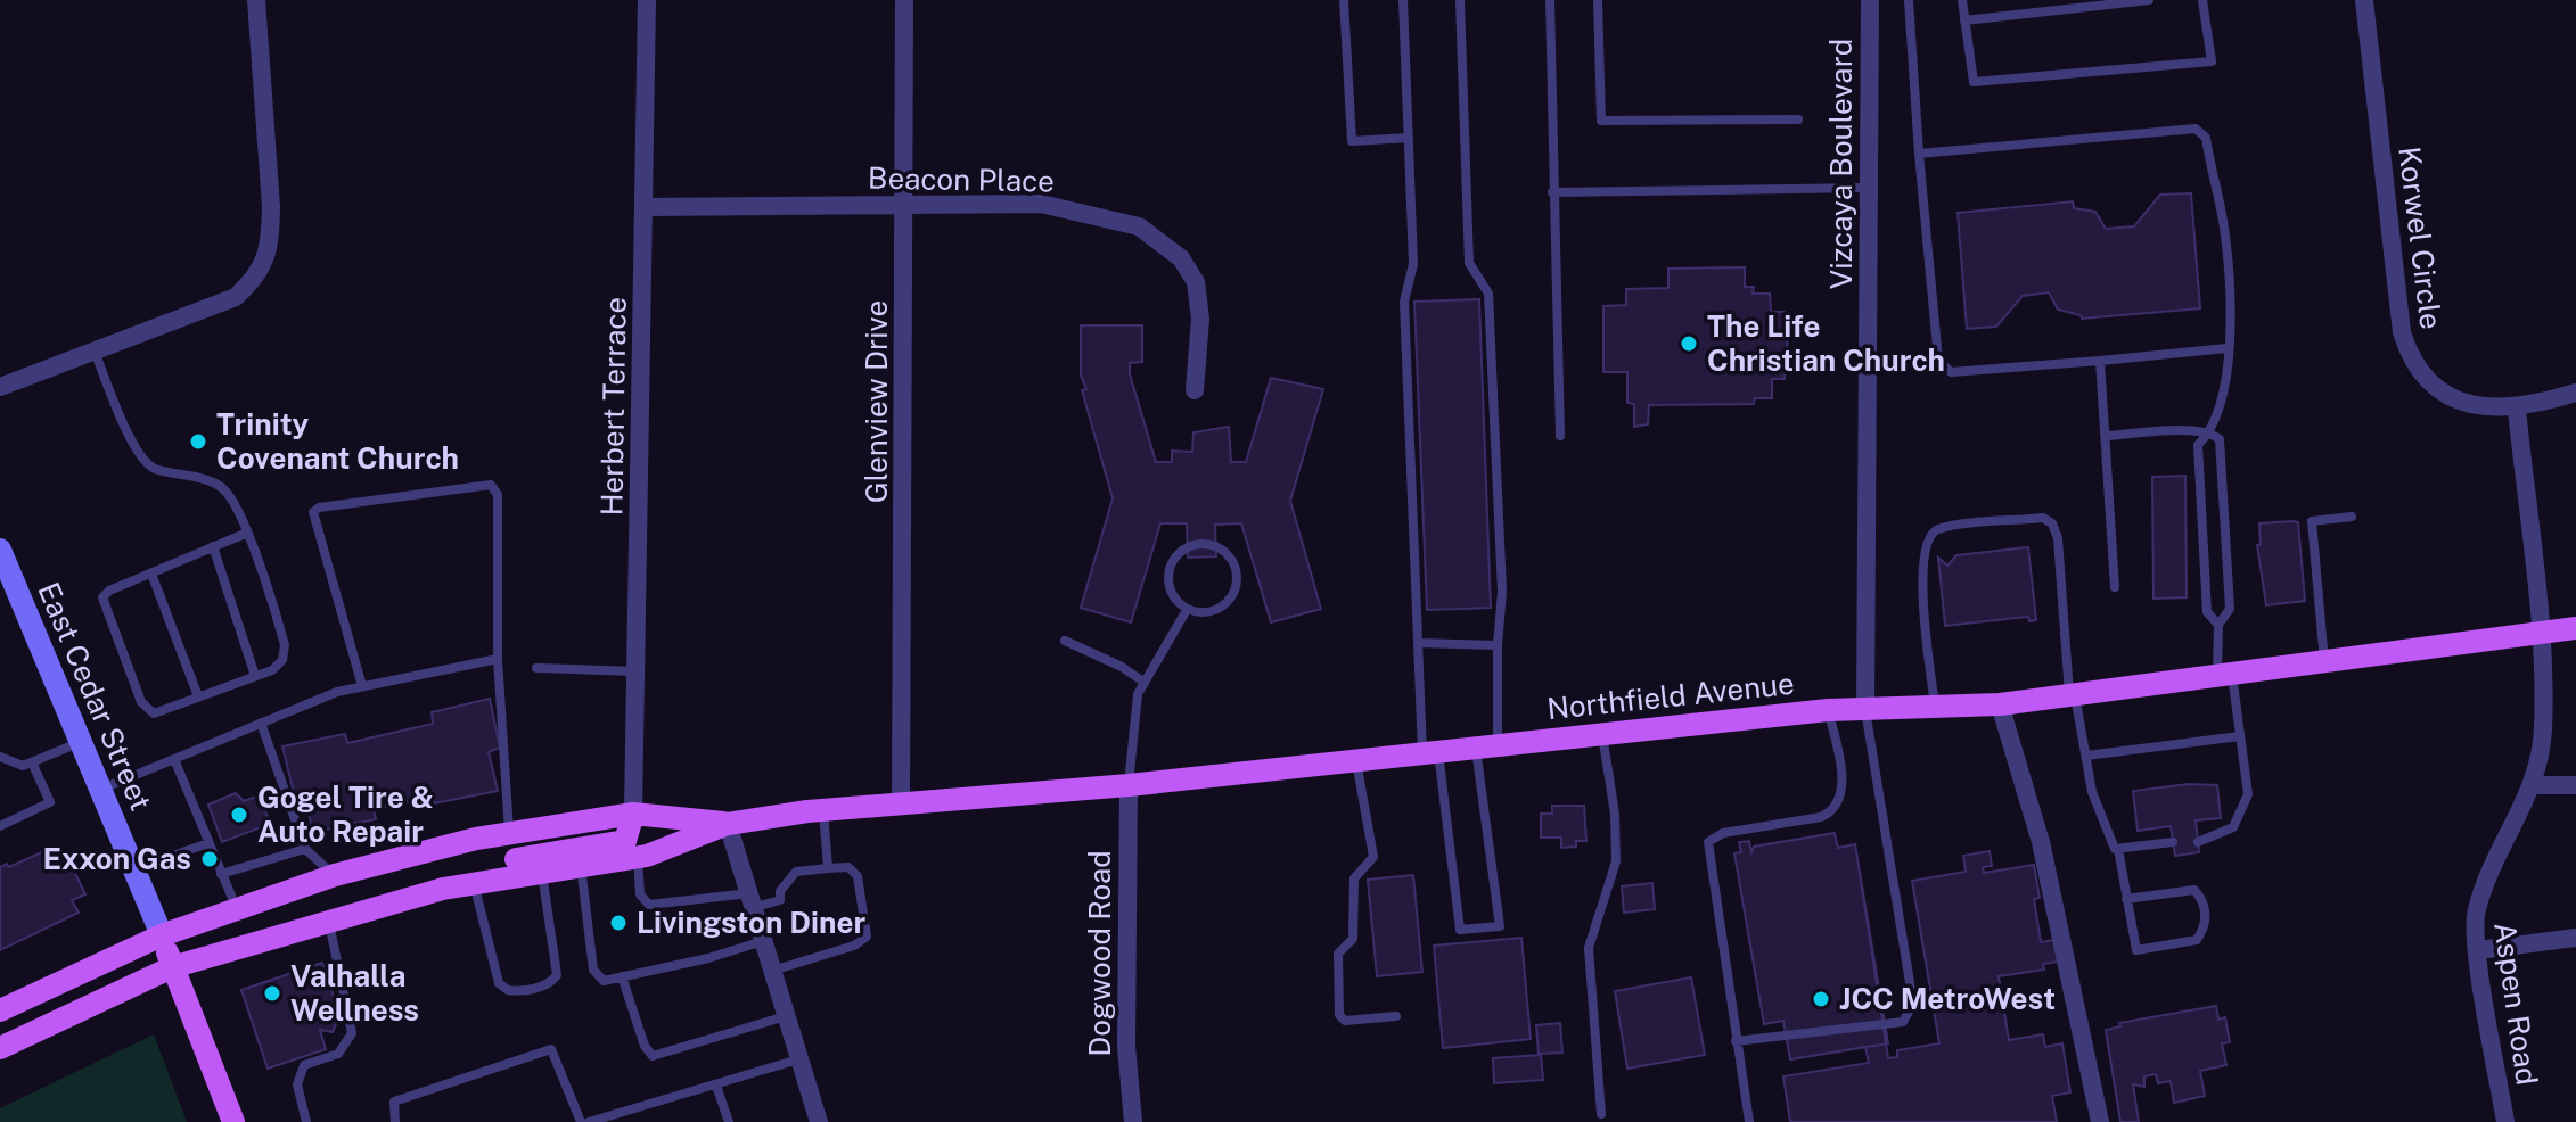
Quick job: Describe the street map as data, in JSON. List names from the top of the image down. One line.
{"streets":{"main road":["East Cedar Street","Northfield Avenue"],"street":["Vizcaya Boulevard","Beacon Place","Korwel Circle","Glenview Drive","Herbert Terrace","Dogwood Road","Aspen Road"]},"crossings":[["Vizcaya Boulevard","Northfield Avenue"],["Beacon Place","Glenview Drive"],["Beacon Place","Herbert Terrace"],["Glenview Drive","Northfield Avenue"],["Northfield Avenue","Dogwood Road"],["Northfield Avenue","Aspen Road"]],"places":["The Life Christian Church","Trinity Covenant Church","Gogel Tire & Auto Repair","Exxon Gas","Livingston Diner","Valhalla Wellness","JCC MetroWest"]}
